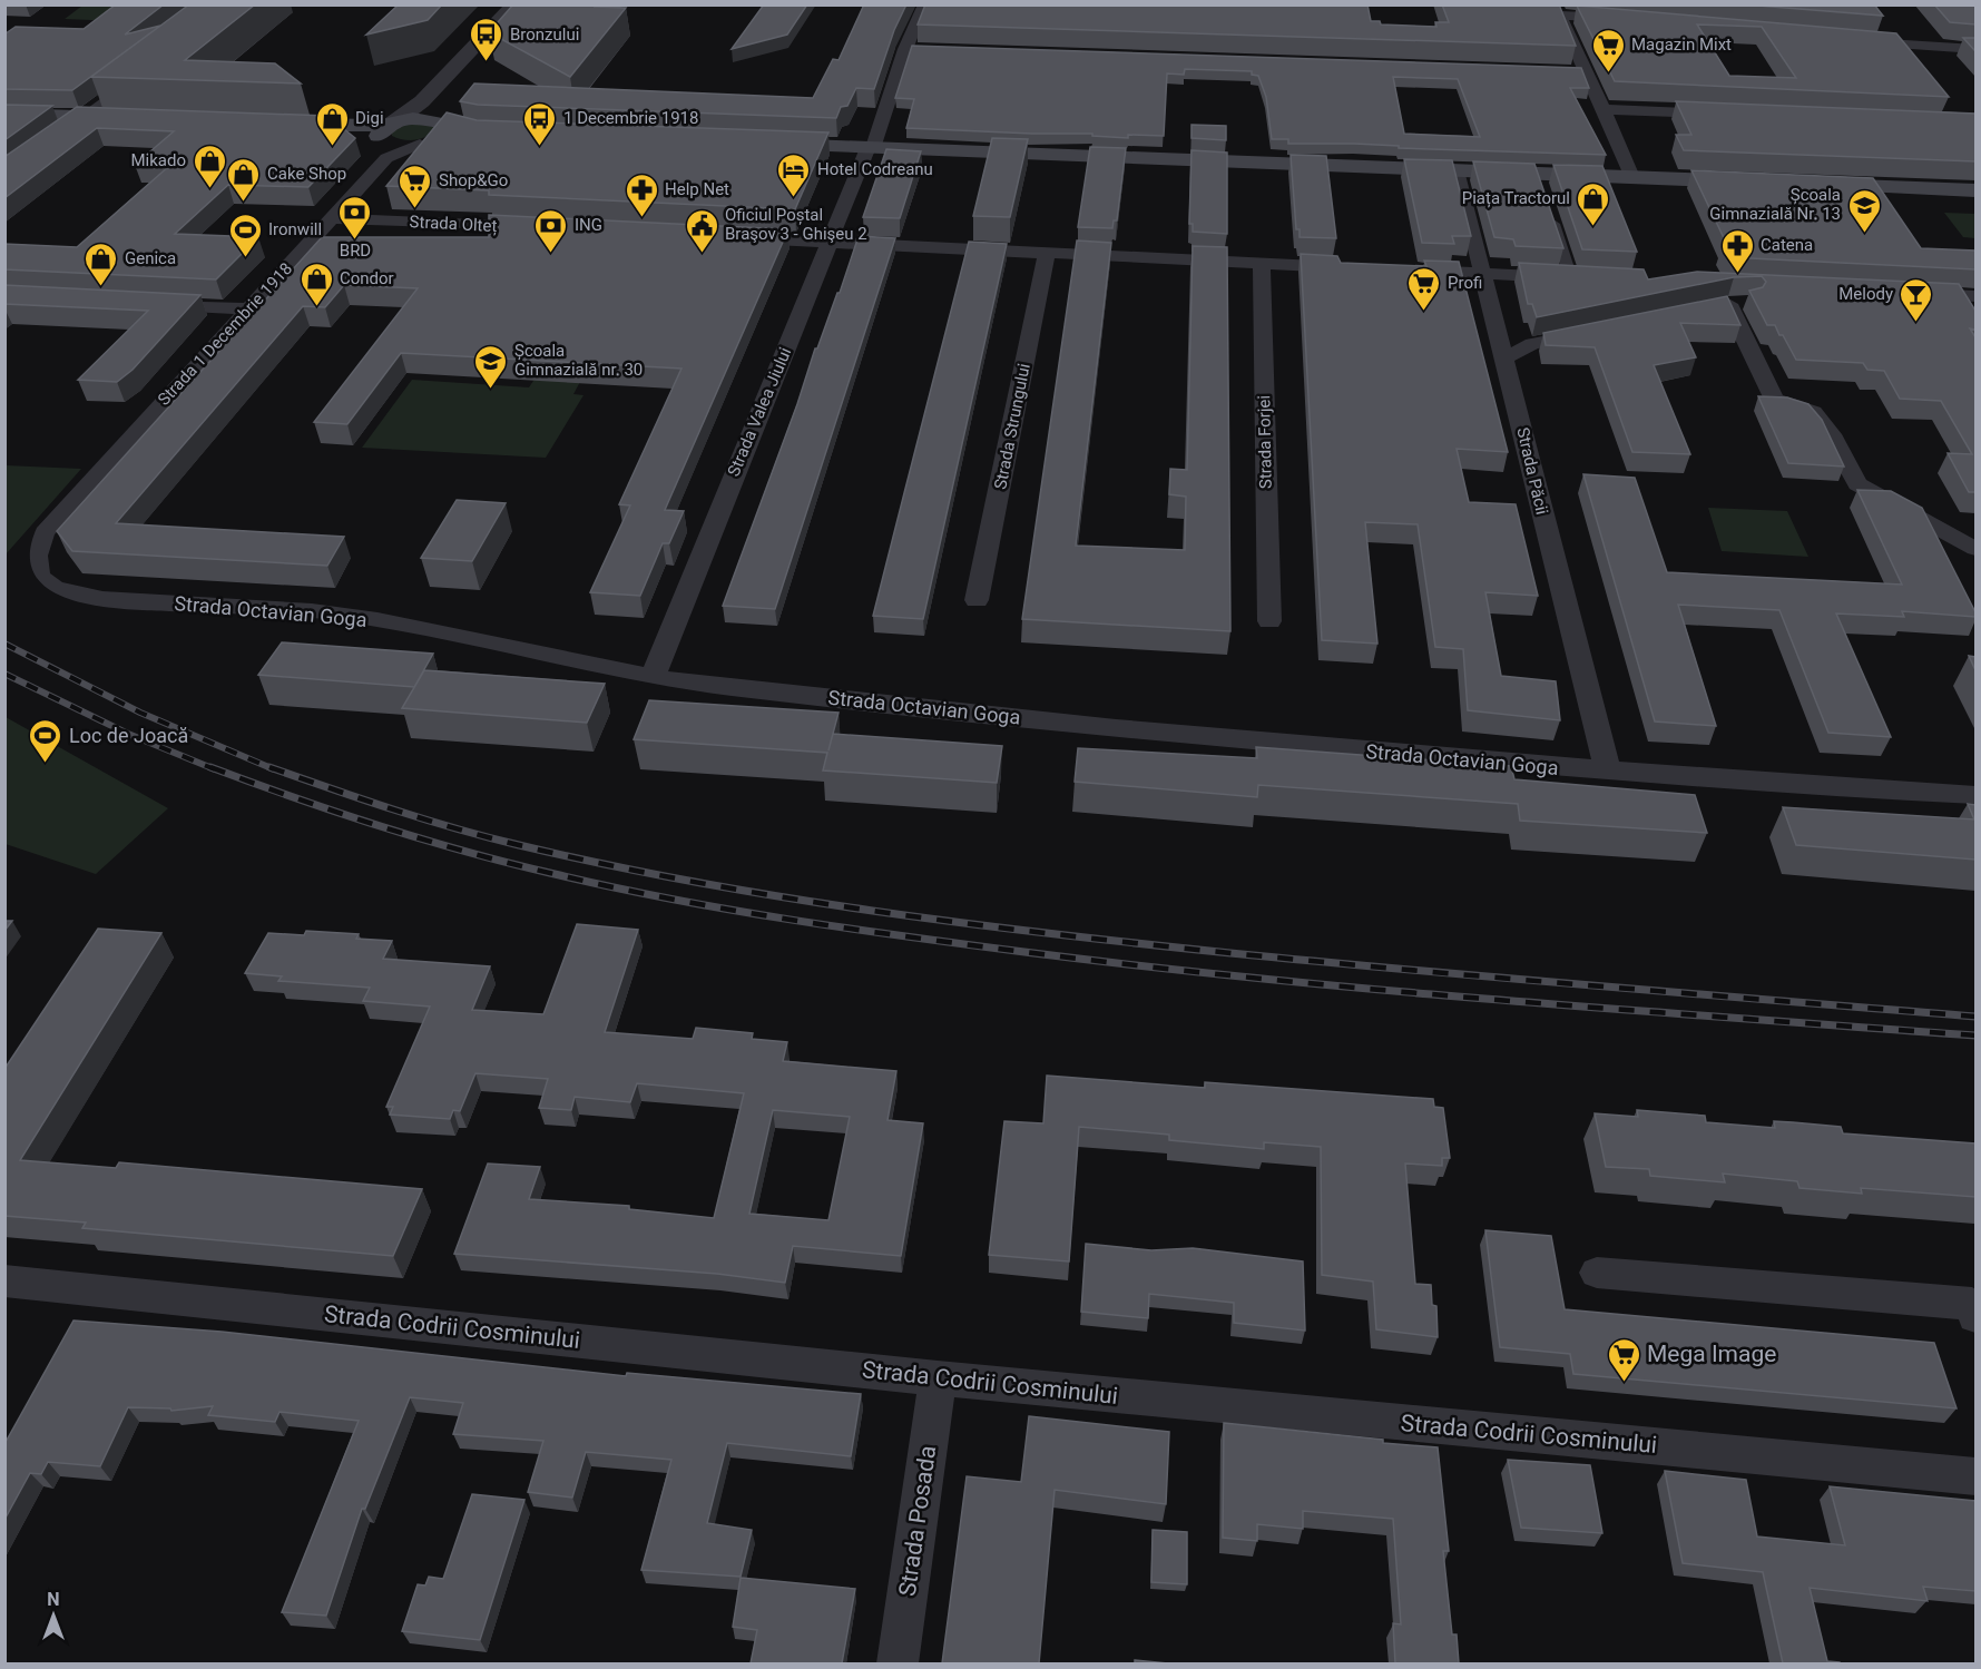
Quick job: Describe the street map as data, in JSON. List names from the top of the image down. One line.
{"streets":{"street":["Strada Olteț","Strada 1 Decembrie 1918","Strada Valea Jiului","Strada Strungului","Strada Forjei","Strada Păcii","Strada Octavian Goga","Strada Codrii Cosminului","Strada Posada"]},"crossings":[["Strada Olteț","Strada 1 Decembrie 1918"],["Strada 1 Decembrie 1918","Strada Octavian Goga"],["Strada Valea Jiului","Strada Octavian Goga"],["Strada Păcii","Strada Octavian Goga"],["Strada Codrii Cosminului","Strada Posada"]],"places":{"bus stop":["Bronzului","1 Decembrie 1918"],"supermarket":["Magazin Mixt","Shop&Go","Profi","Mega Image"],"shop":["Digi","Mikado","Cake Shop","Piața Tractorul","Genica","Condor"],"hotel":["Hotel Codreanu"],"pharmacy":["Help Net","Catena"],"school or university":["Școala Gimnazială Nr. 13","Școala Gimnazială nr. 30"],"bank":["BRD","ING"],"public building":["Oficiul Poștal Braşov 3 - Ghişeu 2"],"sports":["Ironwill","Loc de Joacă"],"bar":["Melody"]},"north":"top"}
